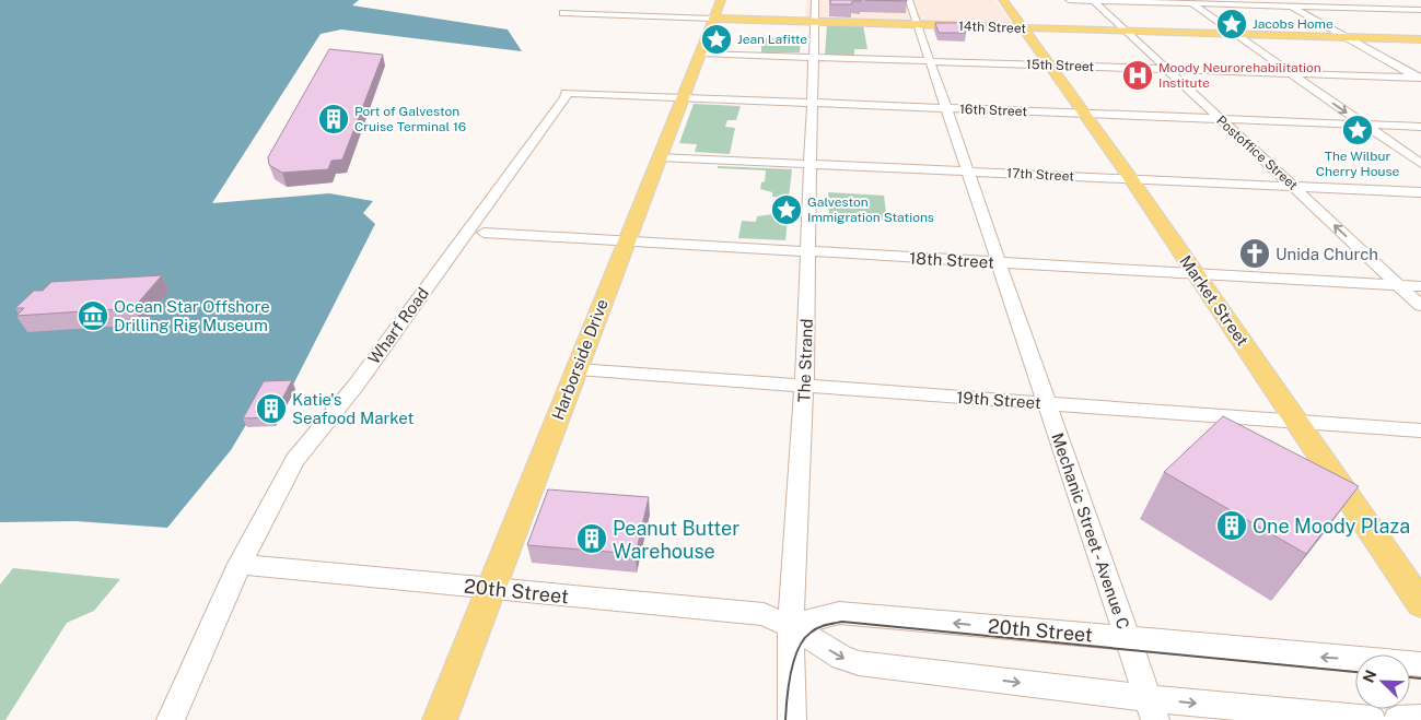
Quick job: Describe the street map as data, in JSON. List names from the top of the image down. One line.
{"streets":{"main road":["14th Street","Market Street","Harborside Drive"],"street":["15th Street","16th Street","Postoffice Street","17th Street","18th Street","Wharf Road","The Strand","19th Street","Mechanic Street - Avenue C","20th Street"]},"crossings":[["14th Street","Postoffice Street"],["14th Street","Market Street"],["14th Street","Harborside Drive"],["14th Street","The Strand"],["14th Street","Mechanic Street - Avenue C"],["15th Street","Postoffice Street"],["15th Street","Market Street"],["15th Street","Harborside Drive"],["15th Street","The Strand"],["15th Street","Mechanic Street - Avenue C"],["16th Street","Postoffice Street"],["16th Street","Market Street"],["16th Street","Wharf Road"],["16th Street","Harborside Drive"],["16th Street","The Strand"],["16th Street","Mechanic Street - Avenue C"],["Postoffice Street","17th Street"],["Postoffice Street","18th Street"],["17th Street","Market Street"],["17th Street","Harborside Drive"],["17th Street","The Strand"],["17th Street","Mechanic Street - Avenue C"],["18th Street","Market Street"],["18th Street","Harborside Drive"],["18th Street","The Strand"],["18th Street","Mechanic Street - Avenue C"],["Market Street","19th Street"],["Wharf Road","20th Street"],["Harborside Drive","19th Street"],["Harborside Drive","20th Street"],["The Strand","19th Street"],["The Strand","20th Street"],["19th Street","Mechanic Street - Avenue C"],["Mechanic Street - Avenue C","20th Street"]],"places":{"place":["Jacobs Home","Jean Lafitte","The Wilbur Cherry House","Galveston Immigration Stations"],"hospital":["Moody Neurorehabilitation Institute"],"building":["Port of Galveston Cruise Terminal 16","Katie's Seafood Market","One Moody Plaza","Peanut Butter Warehouse"],"church":["Unida Church"],"museum":["Ocean Star Offshore Drilling Rig Museum"]},"north":"top left"}
